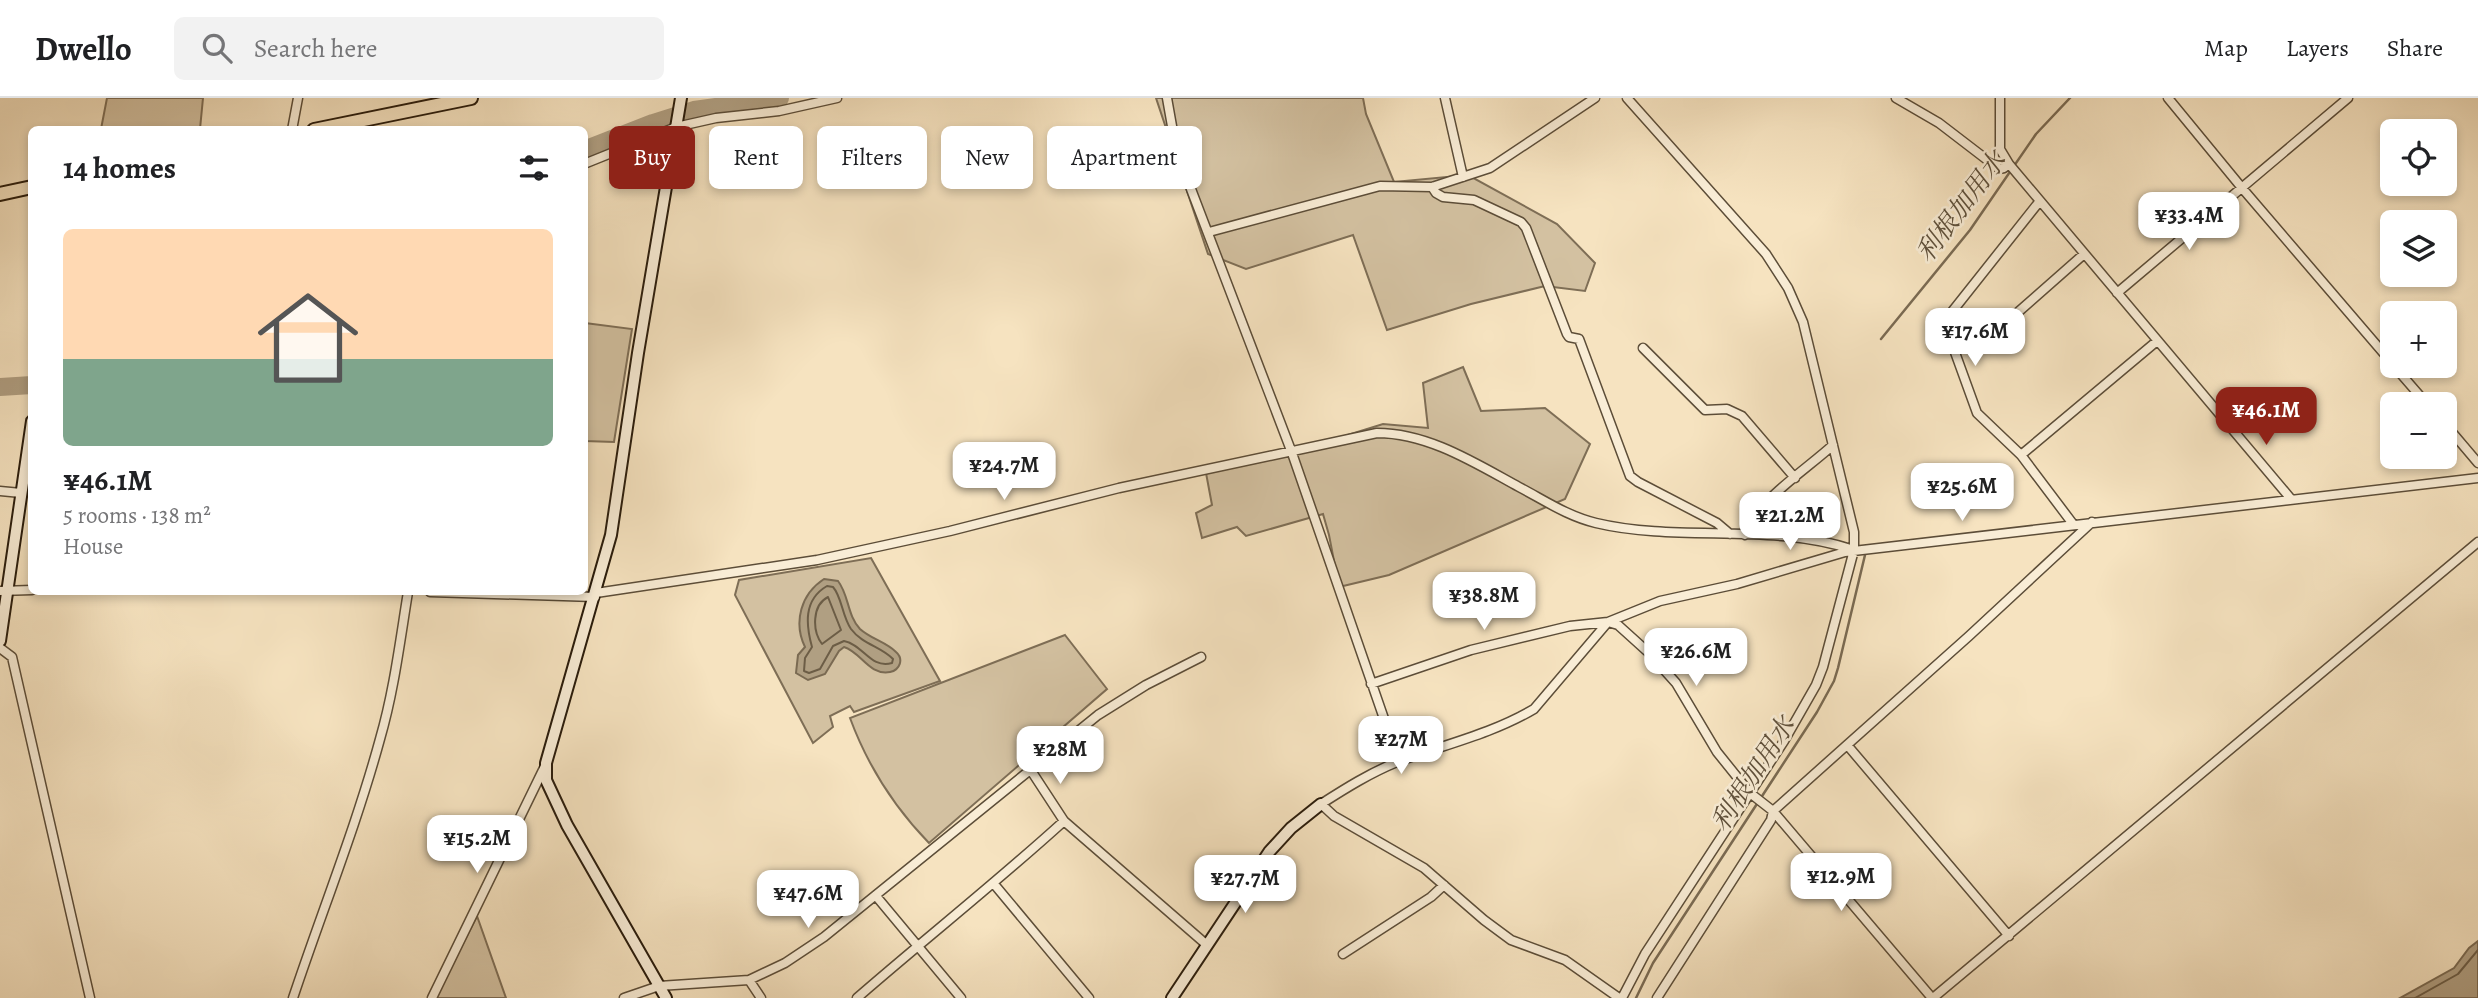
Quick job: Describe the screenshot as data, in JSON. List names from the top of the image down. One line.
{"water":["利根加用水"],"page":{"header":"Dwello","search":"Search here","nav":["Map","Layers","Share"],"map_buttons":["+","−"],"chip":["Buy","Rent","Filters","New","Apartment"],"heading":"14 homes","price":["¥33.4M","¥17.6M","¥46.1M","¥24.7M","¥25.6M","¥21.2M","¥38.8M","¥26.6M","¥27M","¥28M","¥15.2M","¥12.9M","¥27.7M","¥47.6M"],"list":[{"name":"¥46.1M","note":"5 rooms · 138 m² · House"}]}}
